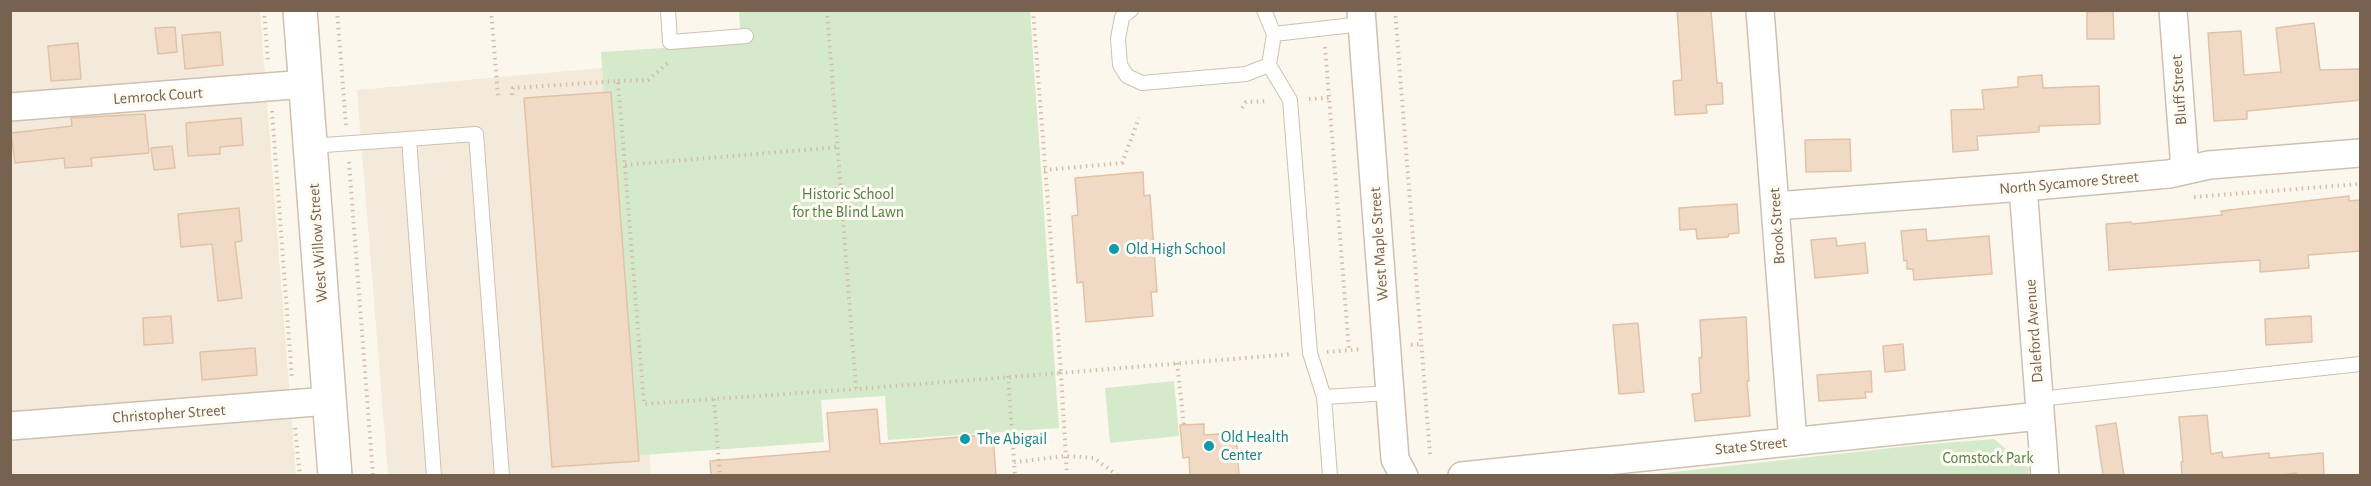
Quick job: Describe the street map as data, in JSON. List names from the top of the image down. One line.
{"streets":{"street":["Bluff Street","Lemrock Court","North Sycamore Street","Brook Street","West Willow Street","West Maple Street","Daleford Avenue","Christopher Street","State Street"]},"crossings":[["Bluff Street","North Sycamore Street"],["Lemrock Court","West Willow Street"],["North Sycamore Street","Brook Street"],["North Sycamore Street","Daleford Avenue"],["Brook Street","State Street"],["West Willow Street","Christopher Street"],["Daleford Avenue","State Street"]],"parks":["Historic School for the Blind Lawn","Comstock Park"],"places":["Old High School","The Abigail","Old Health Center"]}
